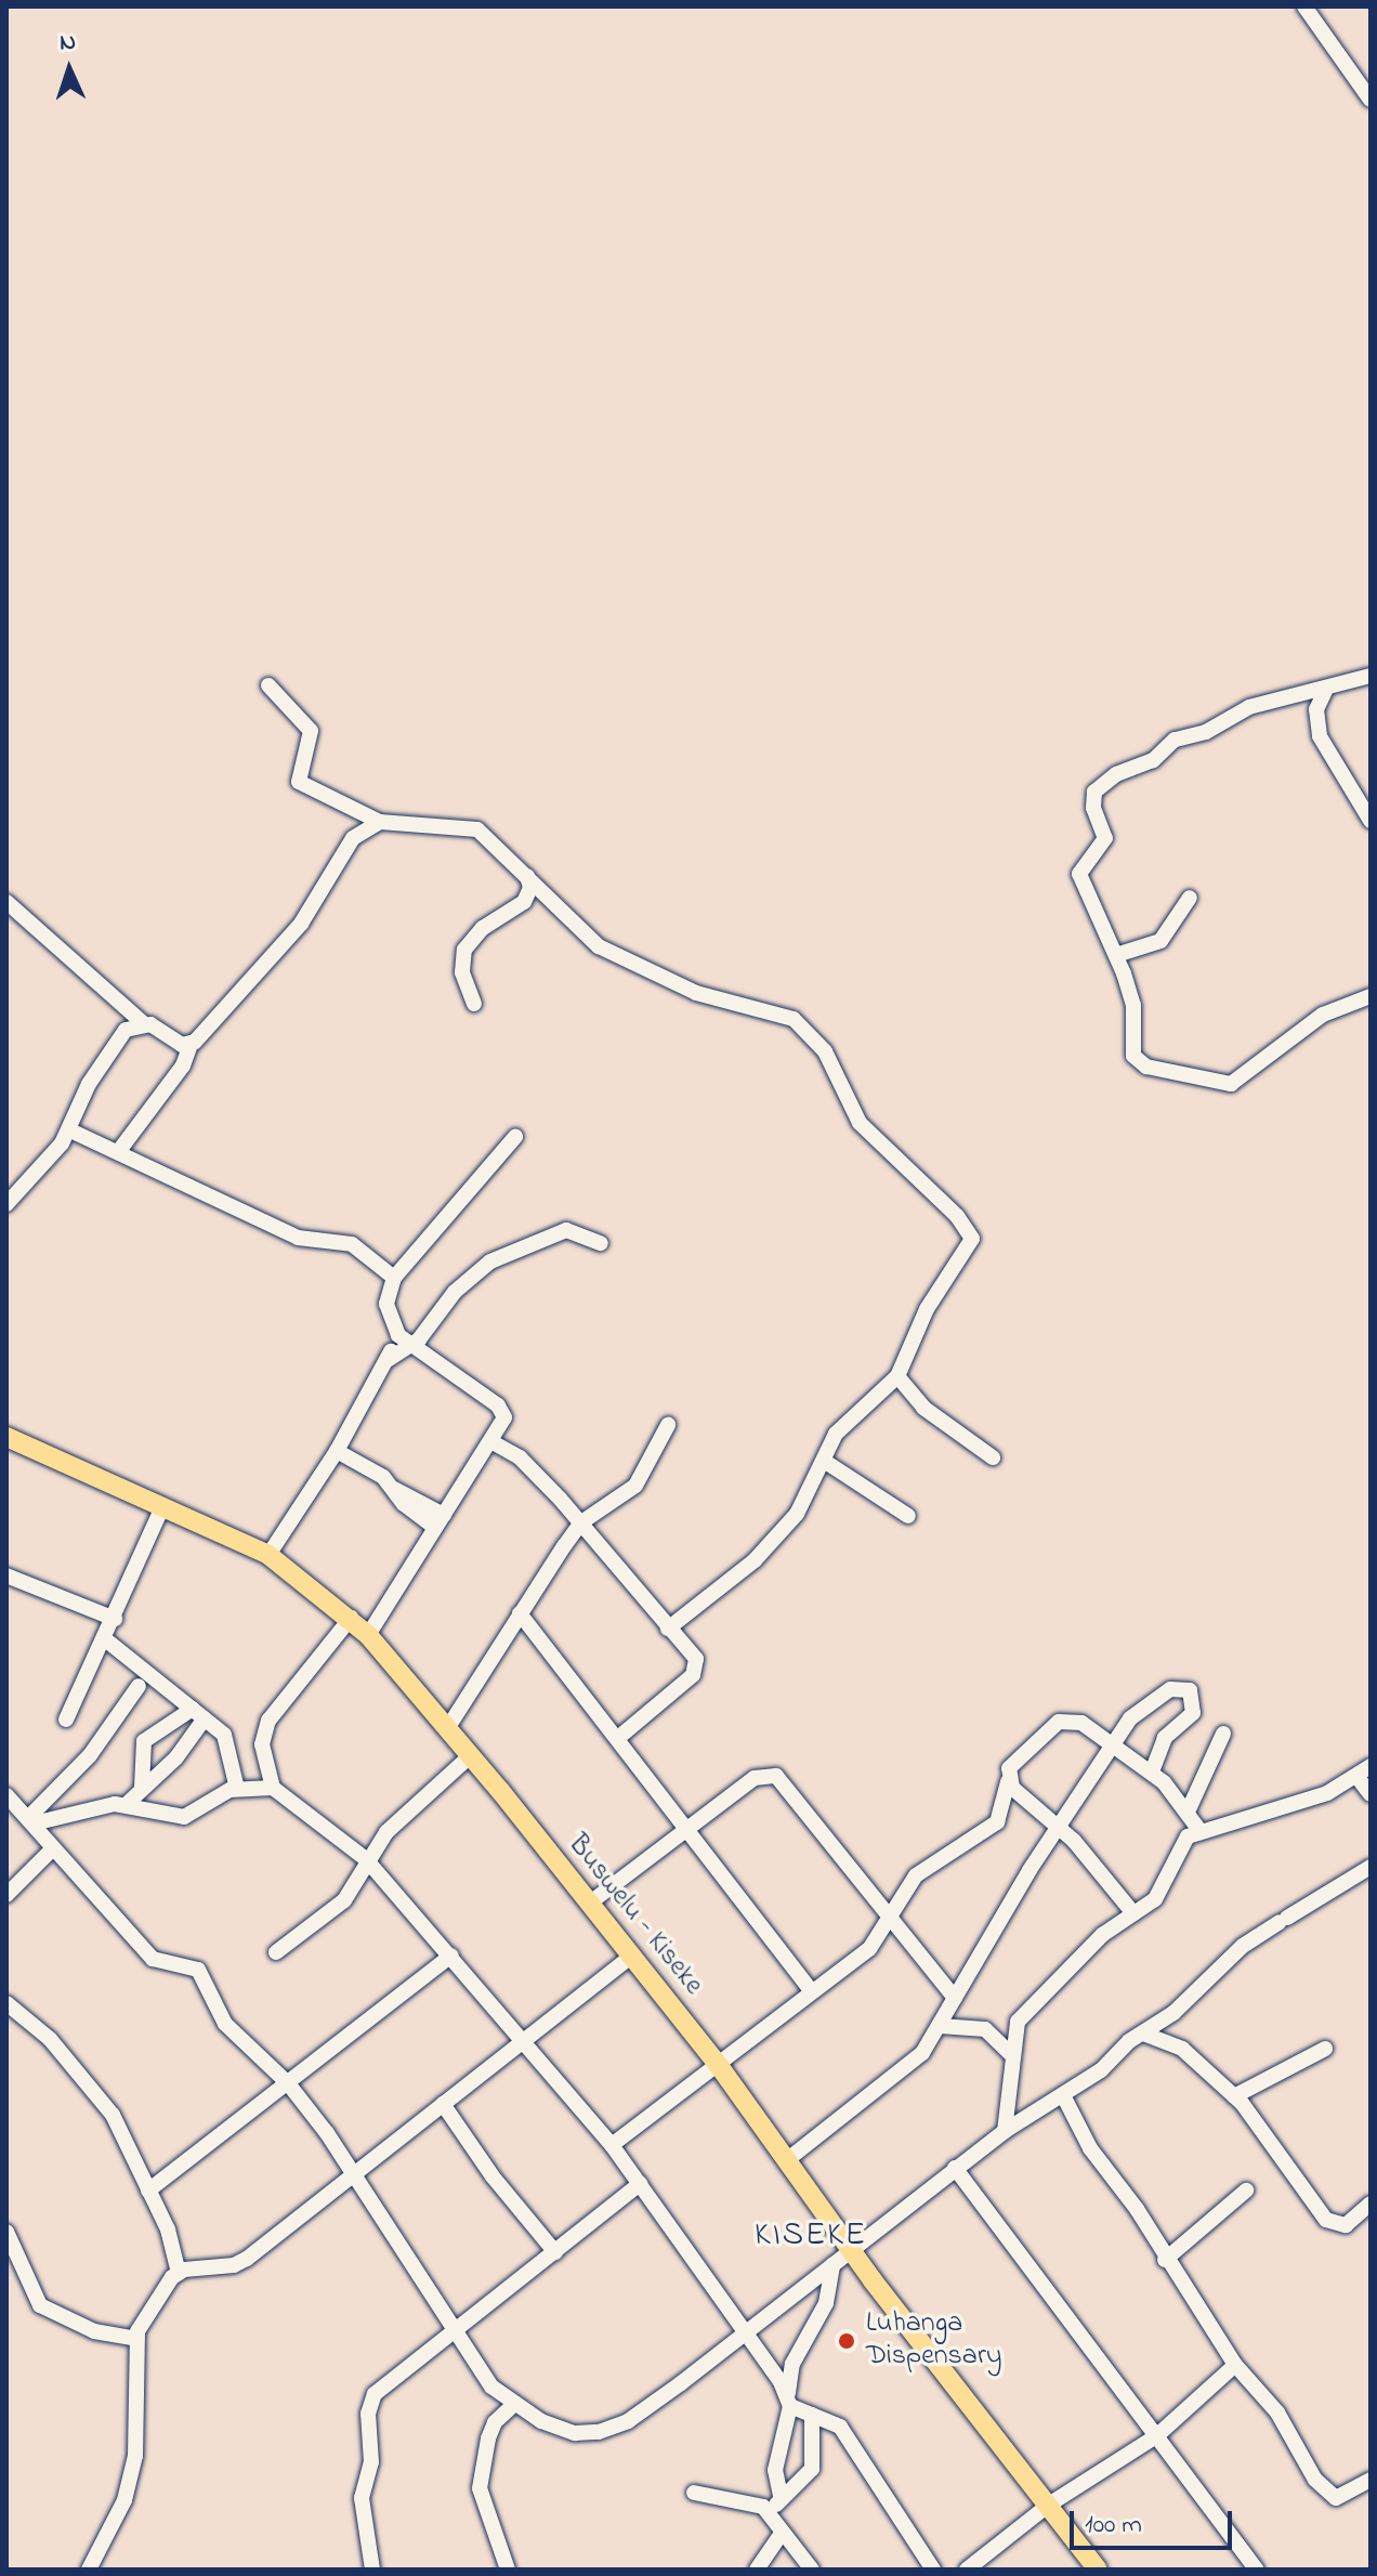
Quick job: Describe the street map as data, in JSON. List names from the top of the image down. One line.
{"streets":{"main road":["Buswelu - Kiseke"]},"districts":["KISEKE"],"places":["Luhanga Dispensary"],"scale_bar":"100 m","north":"top"}
